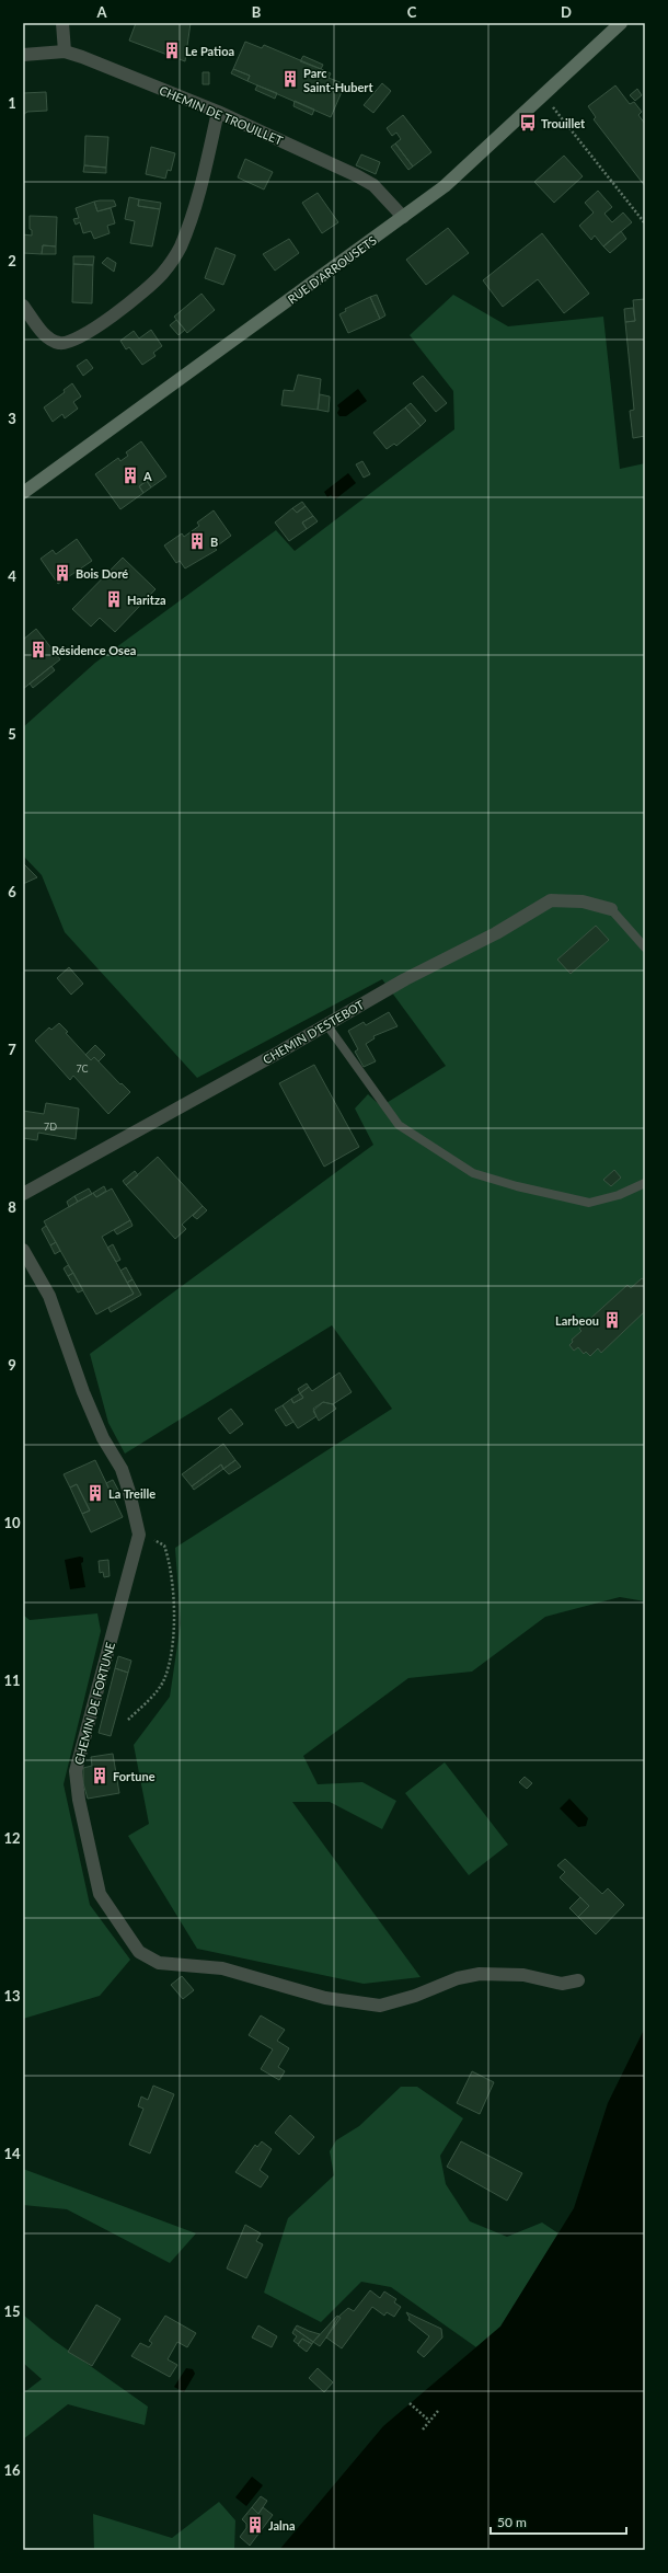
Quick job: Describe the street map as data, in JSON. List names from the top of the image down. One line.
{"streets":{"main road":["RUE D'ARROUSETS"],"street":["CHEMIN DE TROUILLET","CHEMIN D'ESTEBOT","CHEMIN DE FORTUNE"]},"crossings":[["CHEMIN DE TROUILLET","RUE D'ARROUSETS"]],"places":{"building":["Le Patioa","Parc Saint-Hubert","A","B","Bois Doré","Haritza","Résidence Osea","Larbeou","La Treille","Fortune","Jalna"],"bus stop":["Trouillet"]},"house_numbers":["7C","7D"],"scale_bar":"50 m","grid":{"columns":["A","B","C","D"],"rows":["1","2","3","4","5","6","7","8","9","10","11","12","13","14","15","16"]}}
